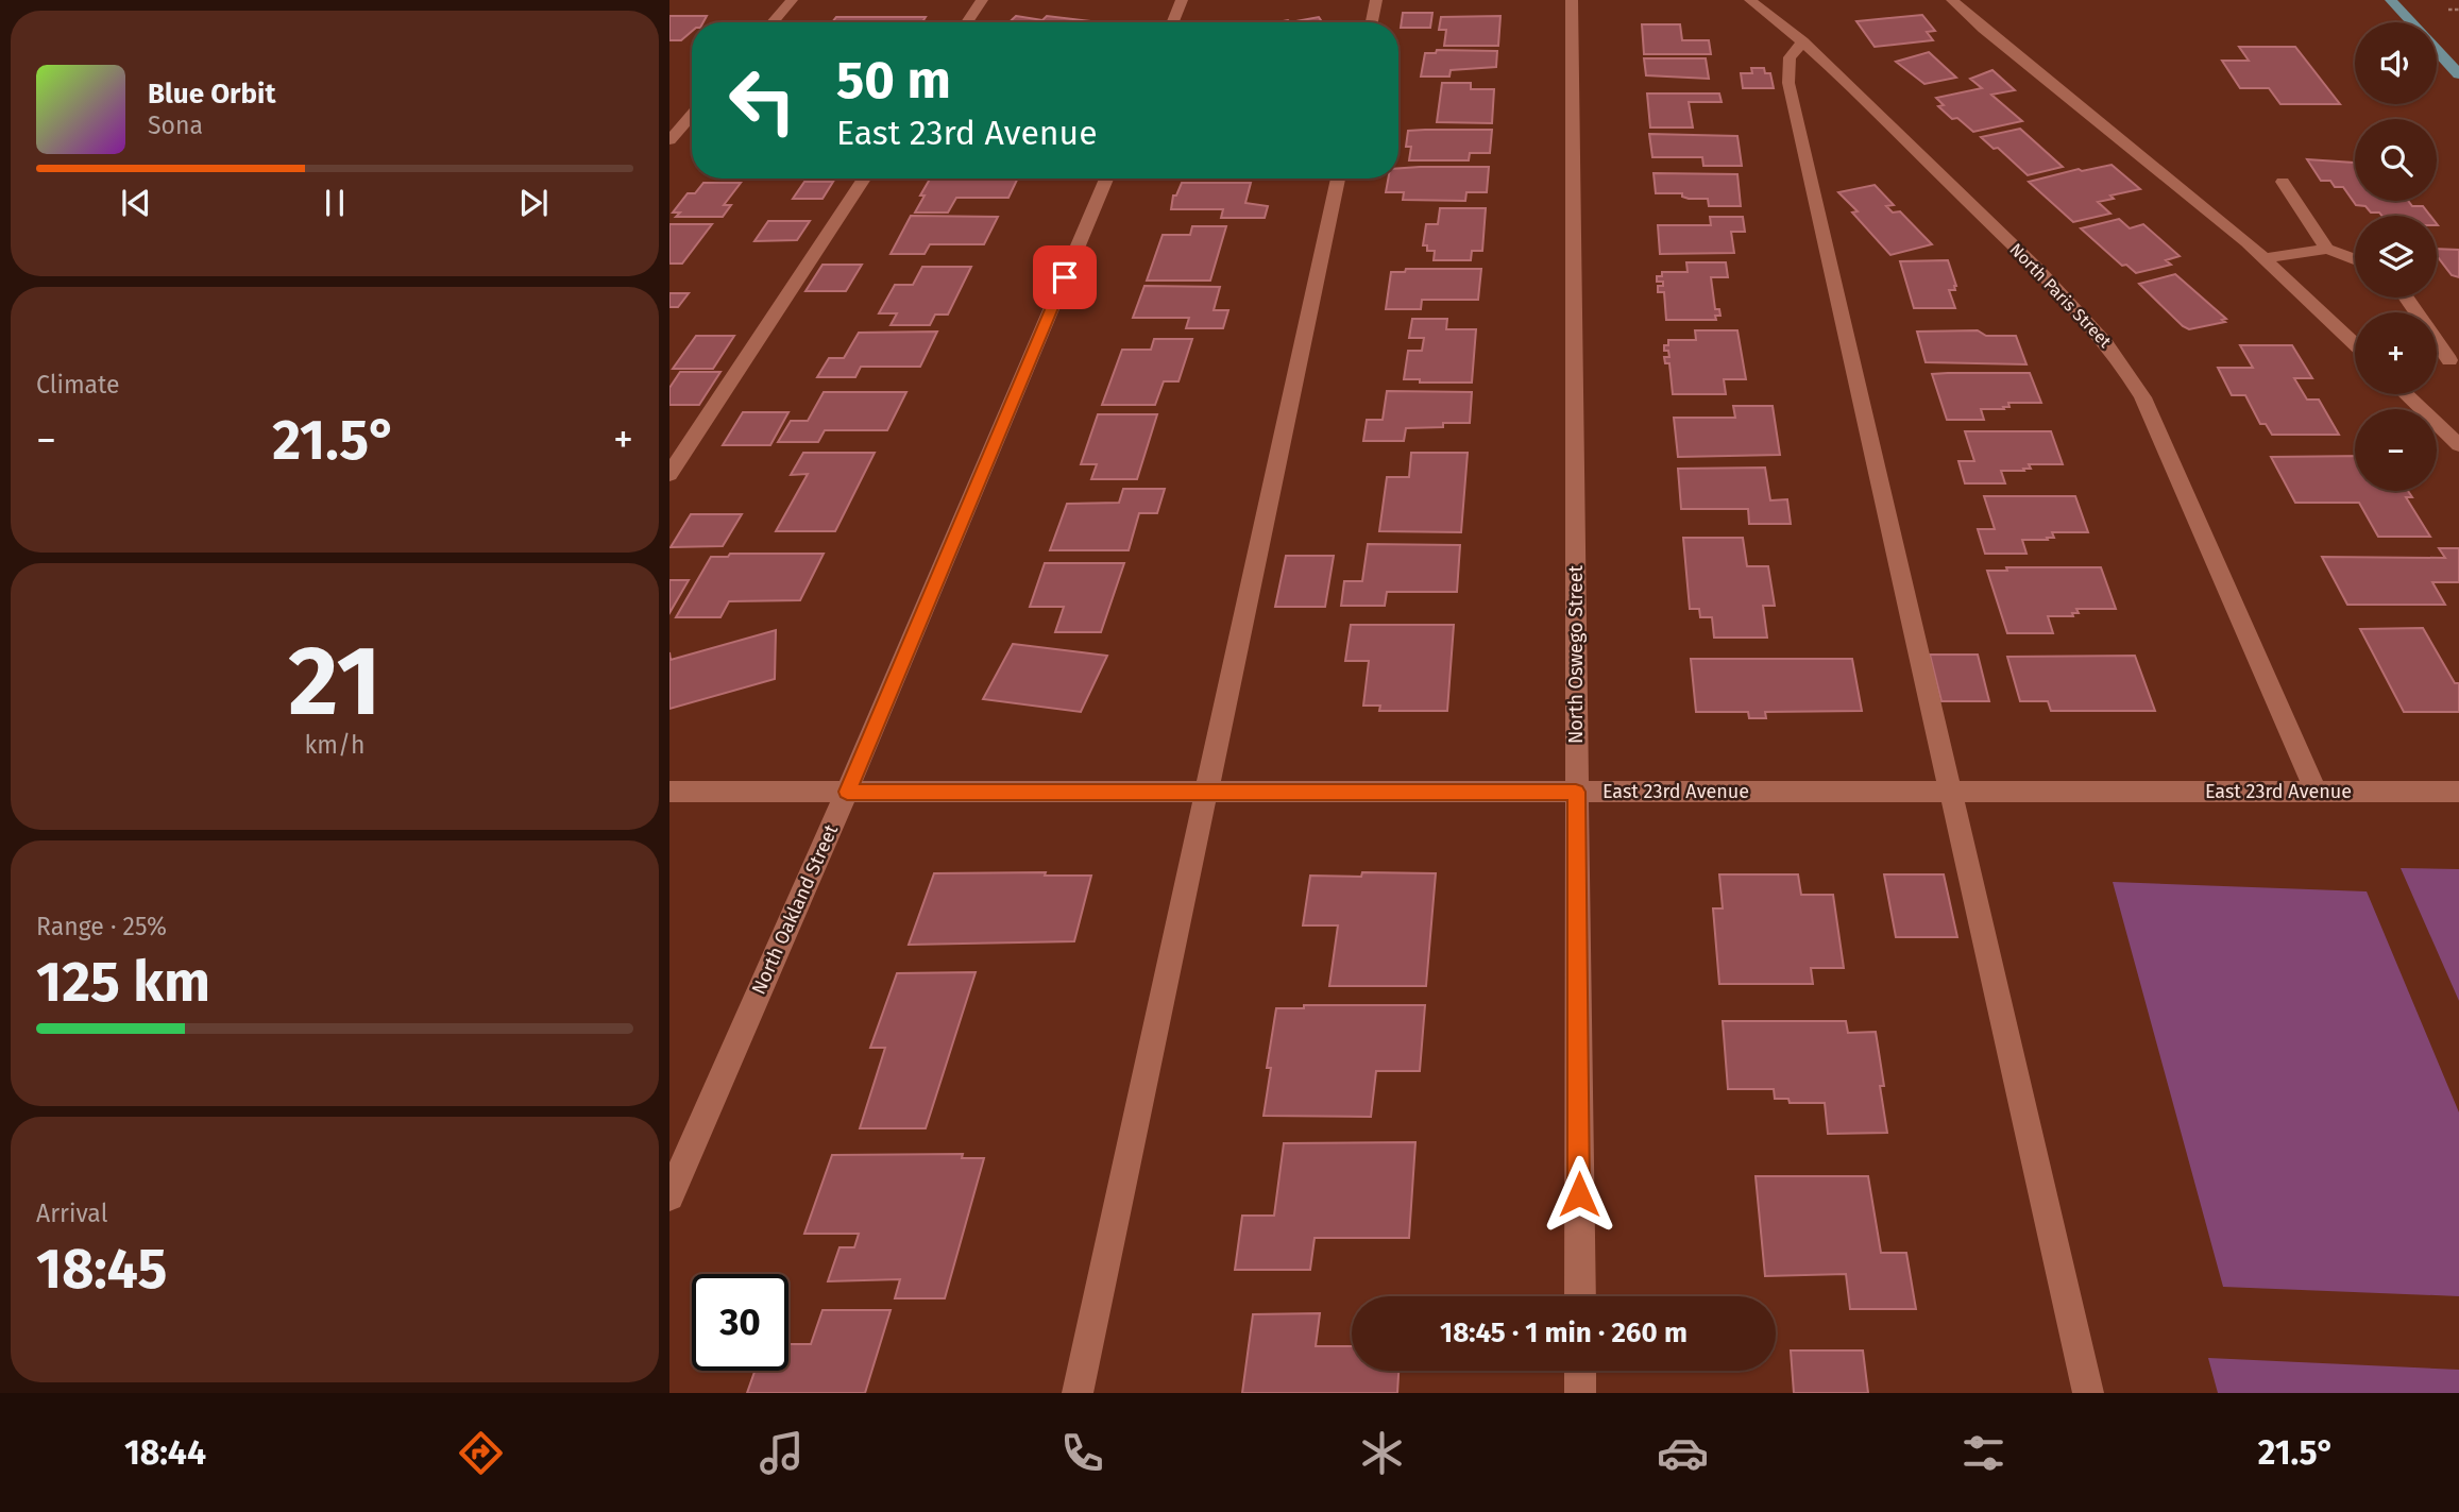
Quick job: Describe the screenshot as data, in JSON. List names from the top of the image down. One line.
{"streets":{"street":["North Paris Street","North Oswego Street","East 23rd Avenue","North Oakland Street"]},"crossings":[["North Paris Street","East 23rd Avenue"],["North Oswego Street","East 23rd Avenue"],["East 23rd Avenue","North Oakland Street"]],"page":{"map_buttons":["+","−"],"turn":["50 m","East 23rd Avenue"],"song":["Blue Orbit","Sona"],"tile":["Climate",["21","km/h"],["Range · 25%","125 km"],["Arrival","18:45"]],"heat":["−","21.5°","+"],"limit":"30","trip":"18:45 · 1 min · 260 m","tabs":["18:44","21.5°"]}}
